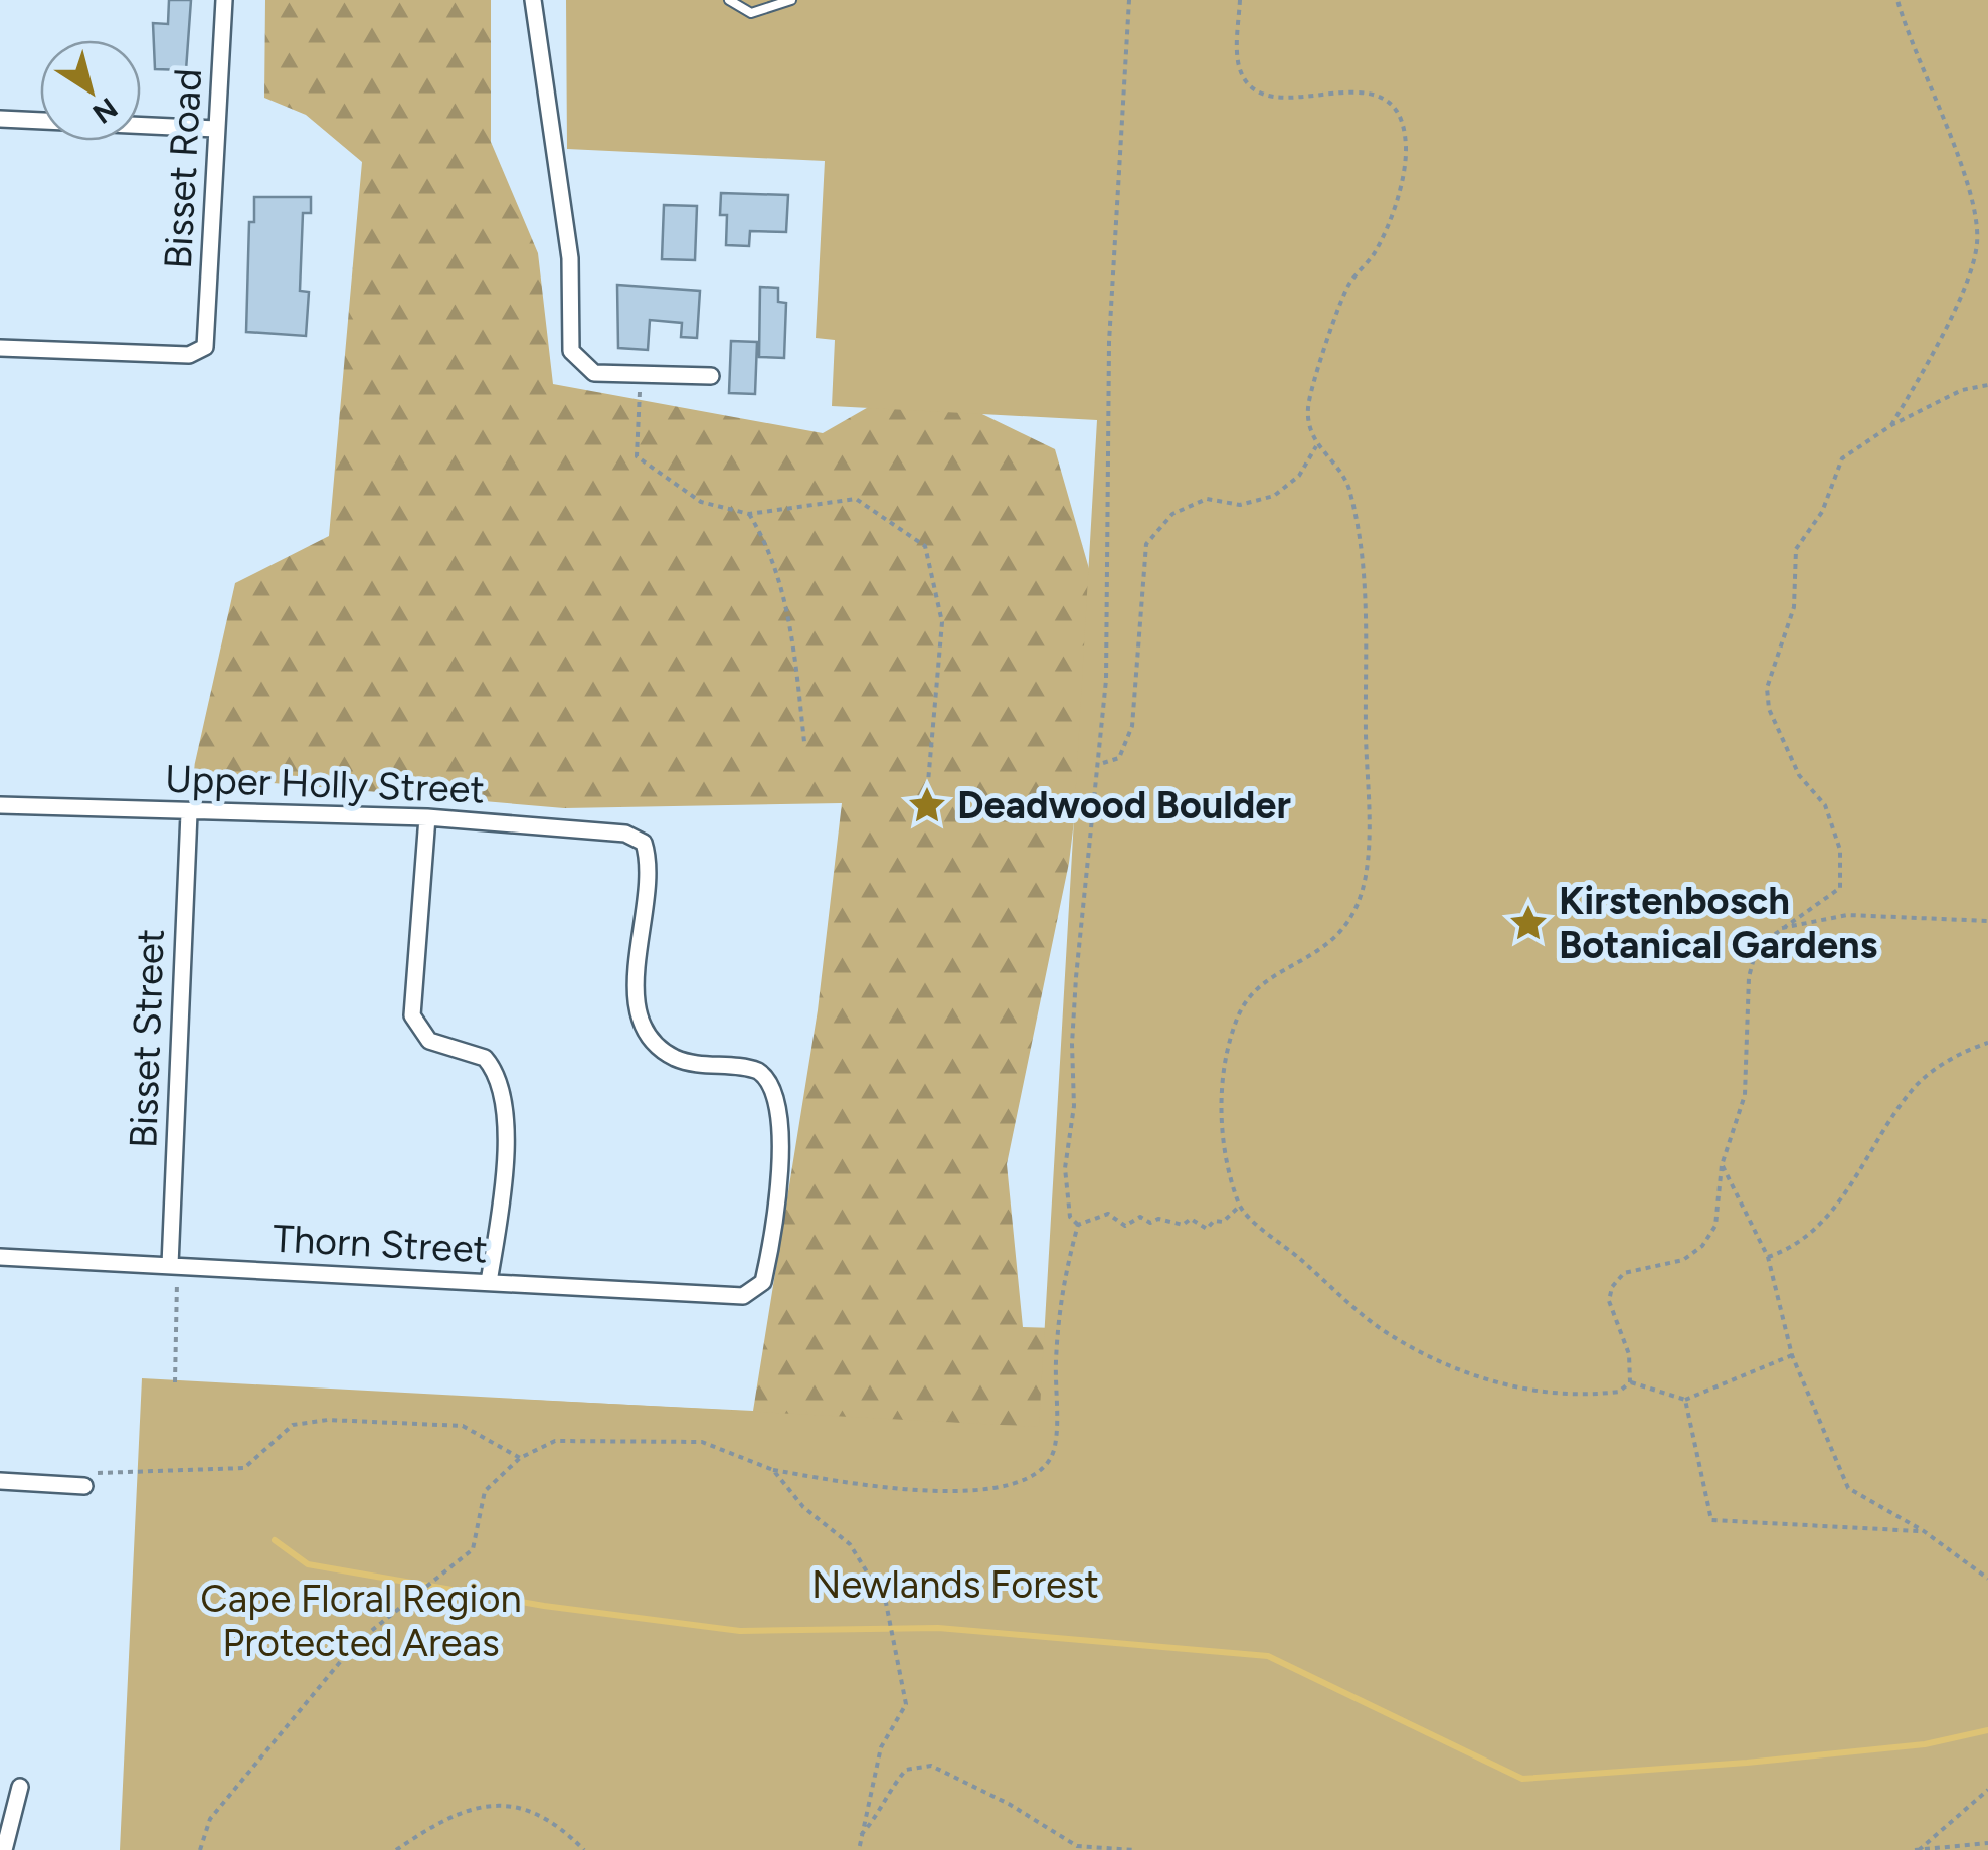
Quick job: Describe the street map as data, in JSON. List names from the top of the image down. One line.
{"streets":{"street":["Bisset Road","Upper Holly Street","Bisset Street","Thorn Street"]},"crossings":[["Upper Holly Street","Bisset Street"],["Upper Holly Street","Thorn Street"],["Bisset Street","Thorn Street"]],"parks":["Newlands Forest","Cape Floral Region Protected Areas"],"places":{"place":["Deadwood Boulder","Kirstenbosch Botanical Gardens"]},"north":"bottom right"}
